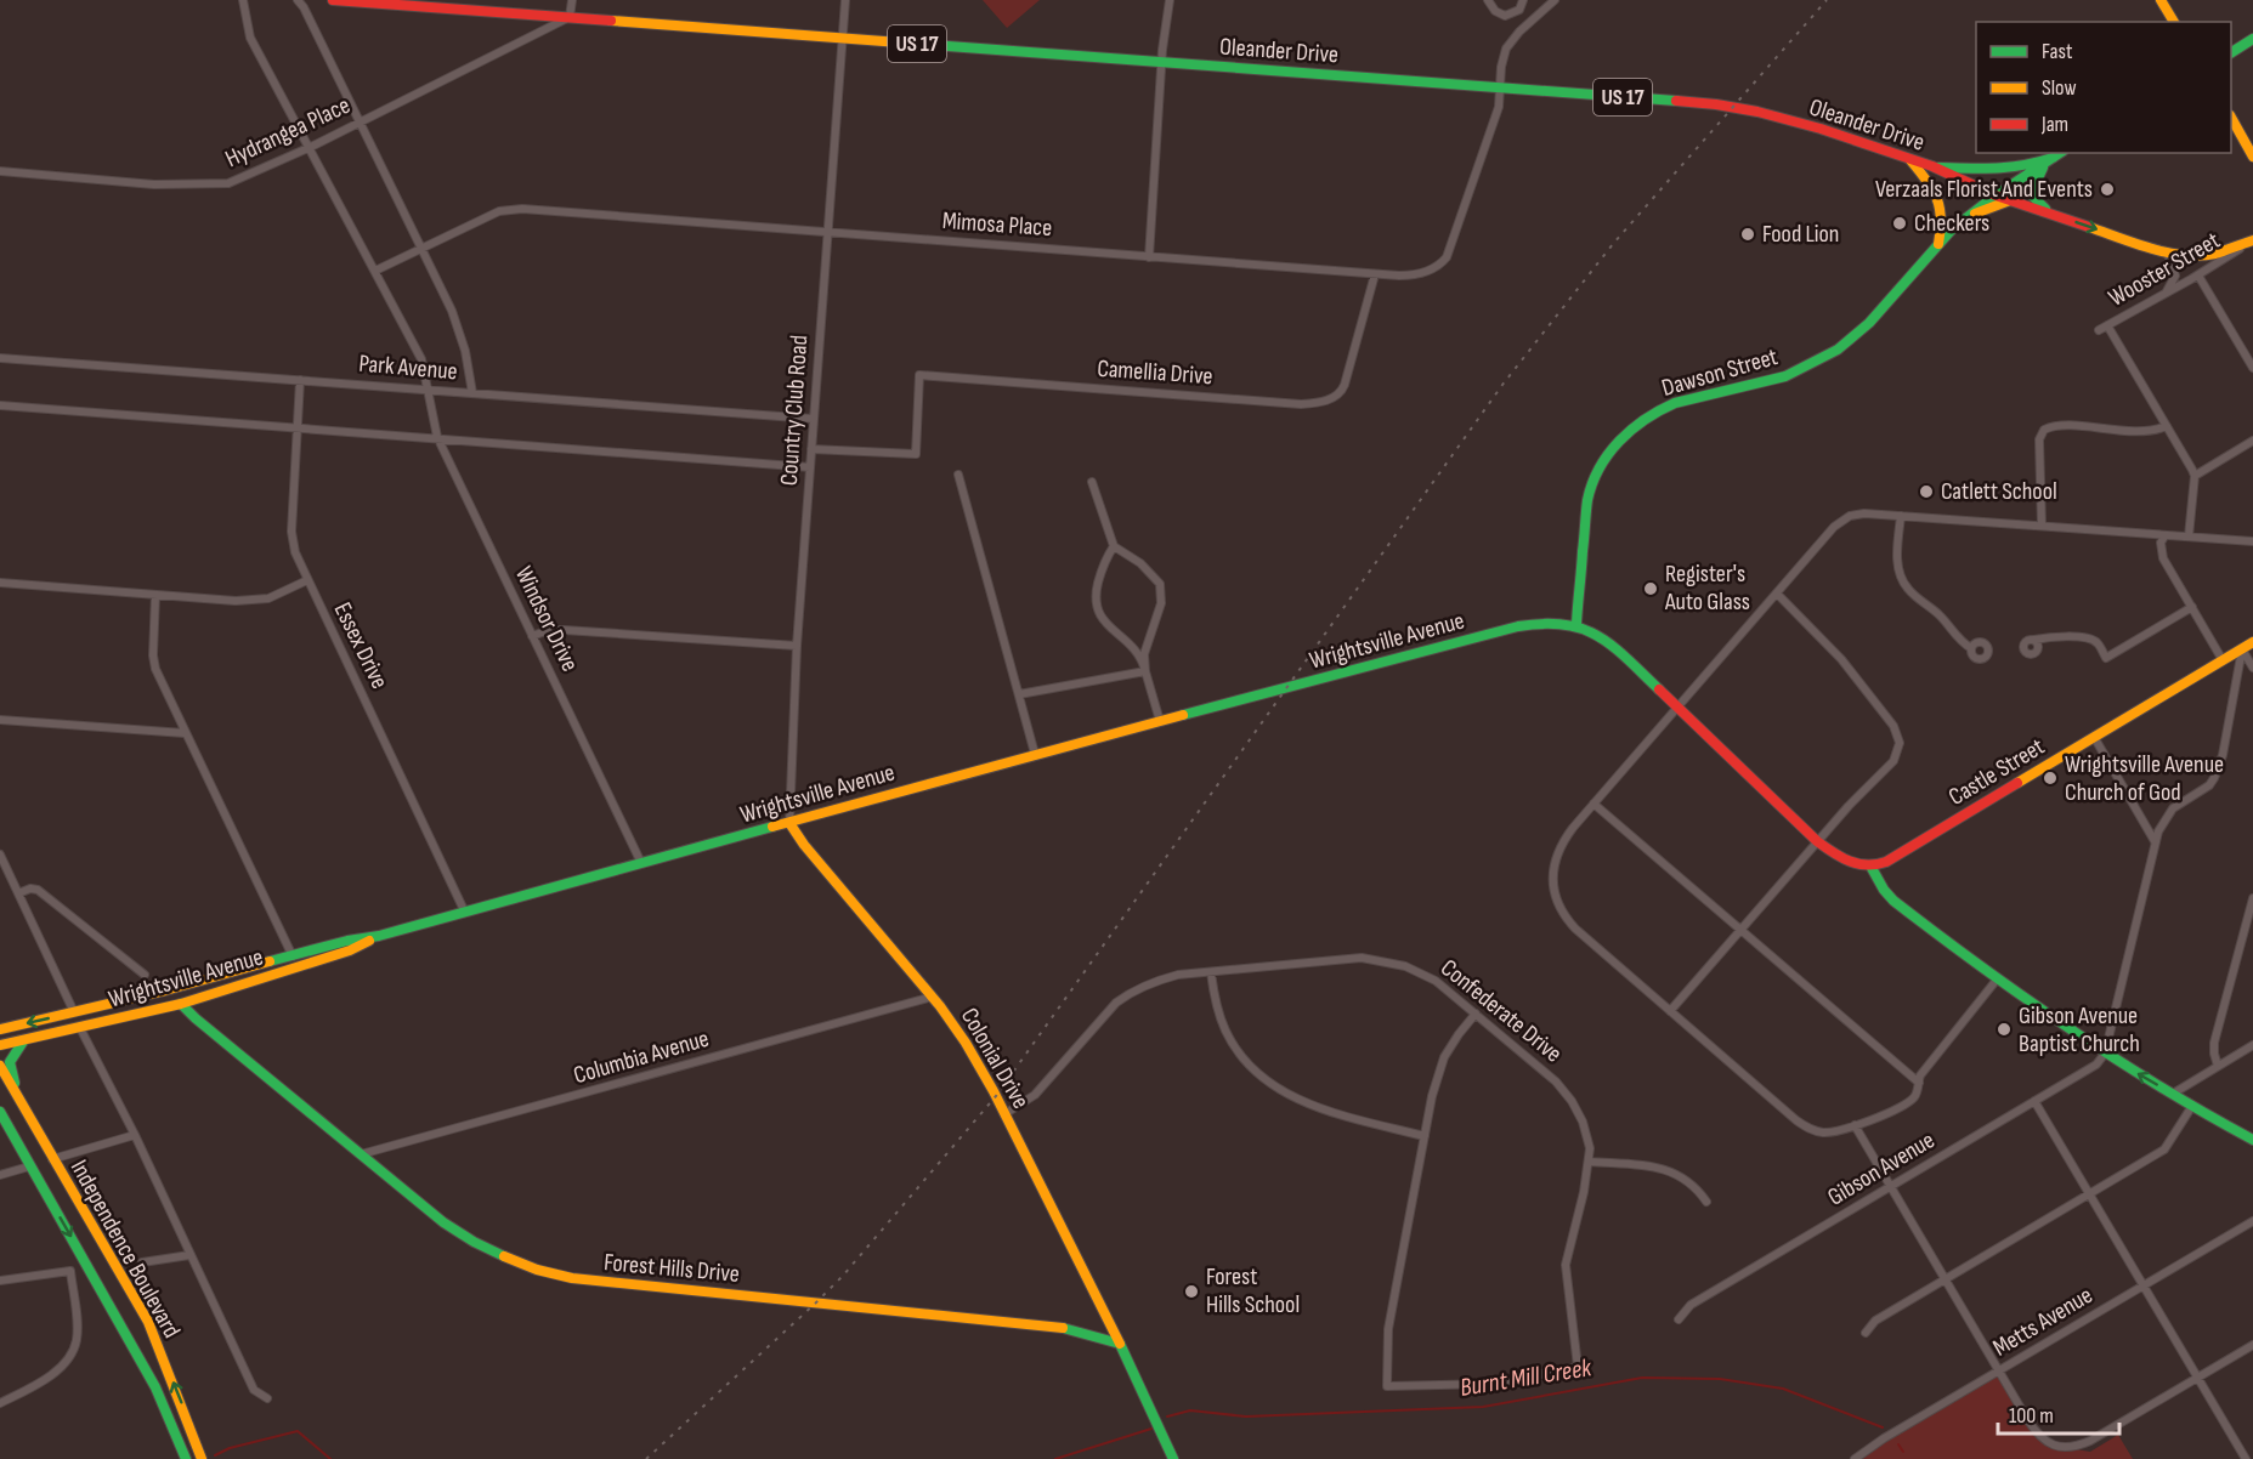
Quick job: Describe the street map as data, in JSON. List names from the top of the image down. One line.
{"streets":{"street":["US 17","Oleander Drive","Hydrangea Place","Mimosa Place","Wooster Street","Park Avenue","Camellia Drive","Dawson Street","Country Club Road","Windsor Drive","Wrightsville Avenue","Essex Drive","Castle Street","Confederate Drive","Columbia Avenue","Colonial Drive","Gibson Avenue","Independence Boulevard","Forest Hills Drive","Metts Avenue"]},"crossings":[["US 17","Oleander Drive"],["US 17","Dawson Street"],["Oleander Drive","Hydrangea Place"],["Oleander Drive","Mimosa Place"],["Oleander Drive","Wooster Street"],["Oleander Drive","Dawson Street"],["Oleander Drive","Country Club Road"],["Hydrangea Place","Windsor Drive"],["Mimosa Place","Camellia Drive"],["Mimosa Place","Country Club Road"],["Mimosa Place","Windsor Drive"],["Park Avenue","Country Club Road"],["Park Avenue","Windsor Drive"],["Park Avenue","Essex Drive"],["Camellia Drive","Country Club Road"],["Dawson Street","Wrightsville Avenue"],["Country Club Road","Wrightsville Avenue"],["Country Club Road","Colonial Drive"],["Windsor Drive","Wrightsville Avenue"],["Wrightsville Avenue","Essex Drive"],["Wrightsville Avenue","Castle Street"],["Wrightsville Avenue","Colonial Drive"],["Wrightsville Avenue","Forest Hills Drive"],["Confederate Drive","Colonial Drive"],["Columbia Avenue","Colonial Drive"],["Columbia Avenue","Forest Hills Drive"],["Colonial Drive","Forest Hills Drive"]],"water":["Burnt Mill Creek"],"places":["Verzaals Florist And Events","Checkers","Food Lion","Catlett School","Register's Auto Glass","Wrightsville Avenue Church of God","Gibson Avenue Baptist Church","Forest Hills School"],"legend":["Fast","Slow","Jam"],"scale_bar":"100 m"}
